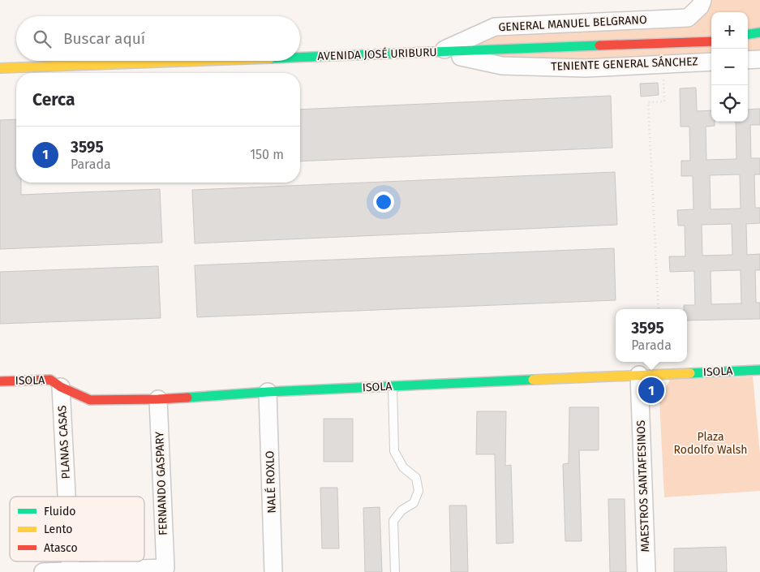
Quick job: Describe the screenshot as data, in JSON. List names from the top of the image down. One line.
{"streets":{"street":["GENERAL MANUEL BELGRANO","AVENIDA JOSÉ URIBURU","TENIENTE GENERAL SÁNCHEZ","ISOLA","PLANAS CASAS","NALÉ ROXLO","FERNANDO GASPARY","MAESTROS SANTAFESINOS"]},"crossings":[["GENERAL MANUEL BELGRANO","AVENIDA JOSÉ URIBURU"],["GENERAL MANUEL BELGRANO","TENIENTE GENERAL SÁNCHEZ"],["AVENIDA JOSÉ URIBURU","TENIENTE GENERAL SÁNCHEZ"],["ISOLA","PLANAS CASAS"],["ISOLA","NALÉ ROXLO"],["ISOLA","FERNANDO GASPARY"],["ISOLA","MAESTROS SANTAFESINOS"]],"parks":["Plaza Rodolfo Walsh"],"legend":["Fluido","Lento","Atasco"],"page":{"map_buttons":["+","−"],"search":"Buscar aquí","heading":"Cerca","list":[{"mark":"1","name":"3595","note":"Parada","value":"150 m"}],"popup":["3595","Parada"],"pins":"1"}}
